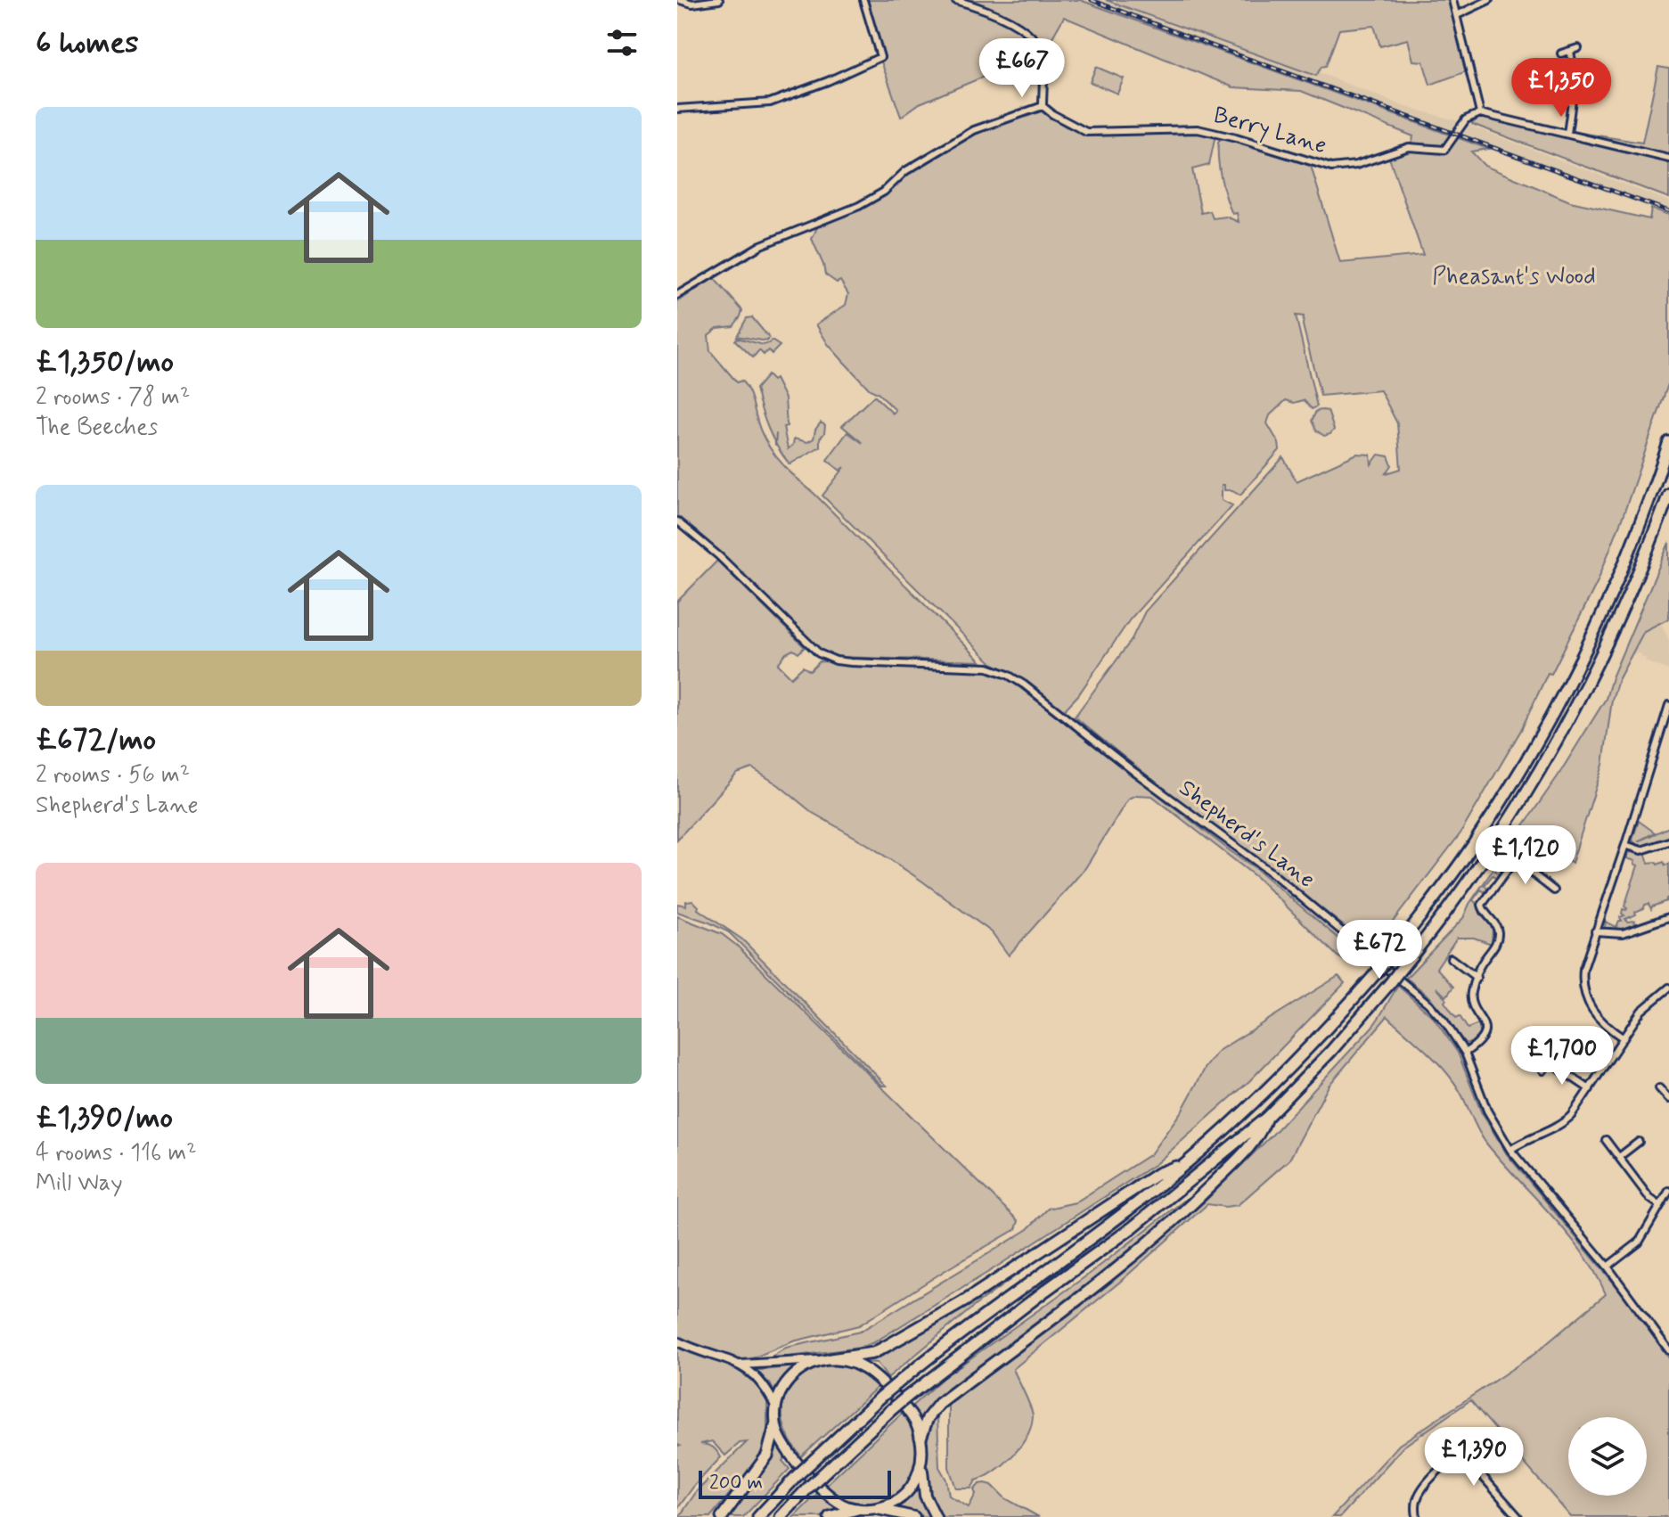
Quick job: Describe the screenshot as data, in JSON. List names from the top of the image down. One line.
{"streets":{"street":["Berry Lane","Shepherd's Lane"]},"parks":["Pheasant's Wood"],"scale_bar":"200 m","page":{"heading":"6 homes","price":["£667","£1,350","£1,120","£672","£1,700","£1,390"],"list":[{"name":"£1,350/mo","note":"2 rooms · 78 m² · The Beeches"},{"name":"£672/mo","note":"2 rooms · 56 m² · Shepherd's Lane"},{"name":"£1,390/mo","note":"4 rooms · 116 m² · Mill Way"}],"scale":"200 m"}}
